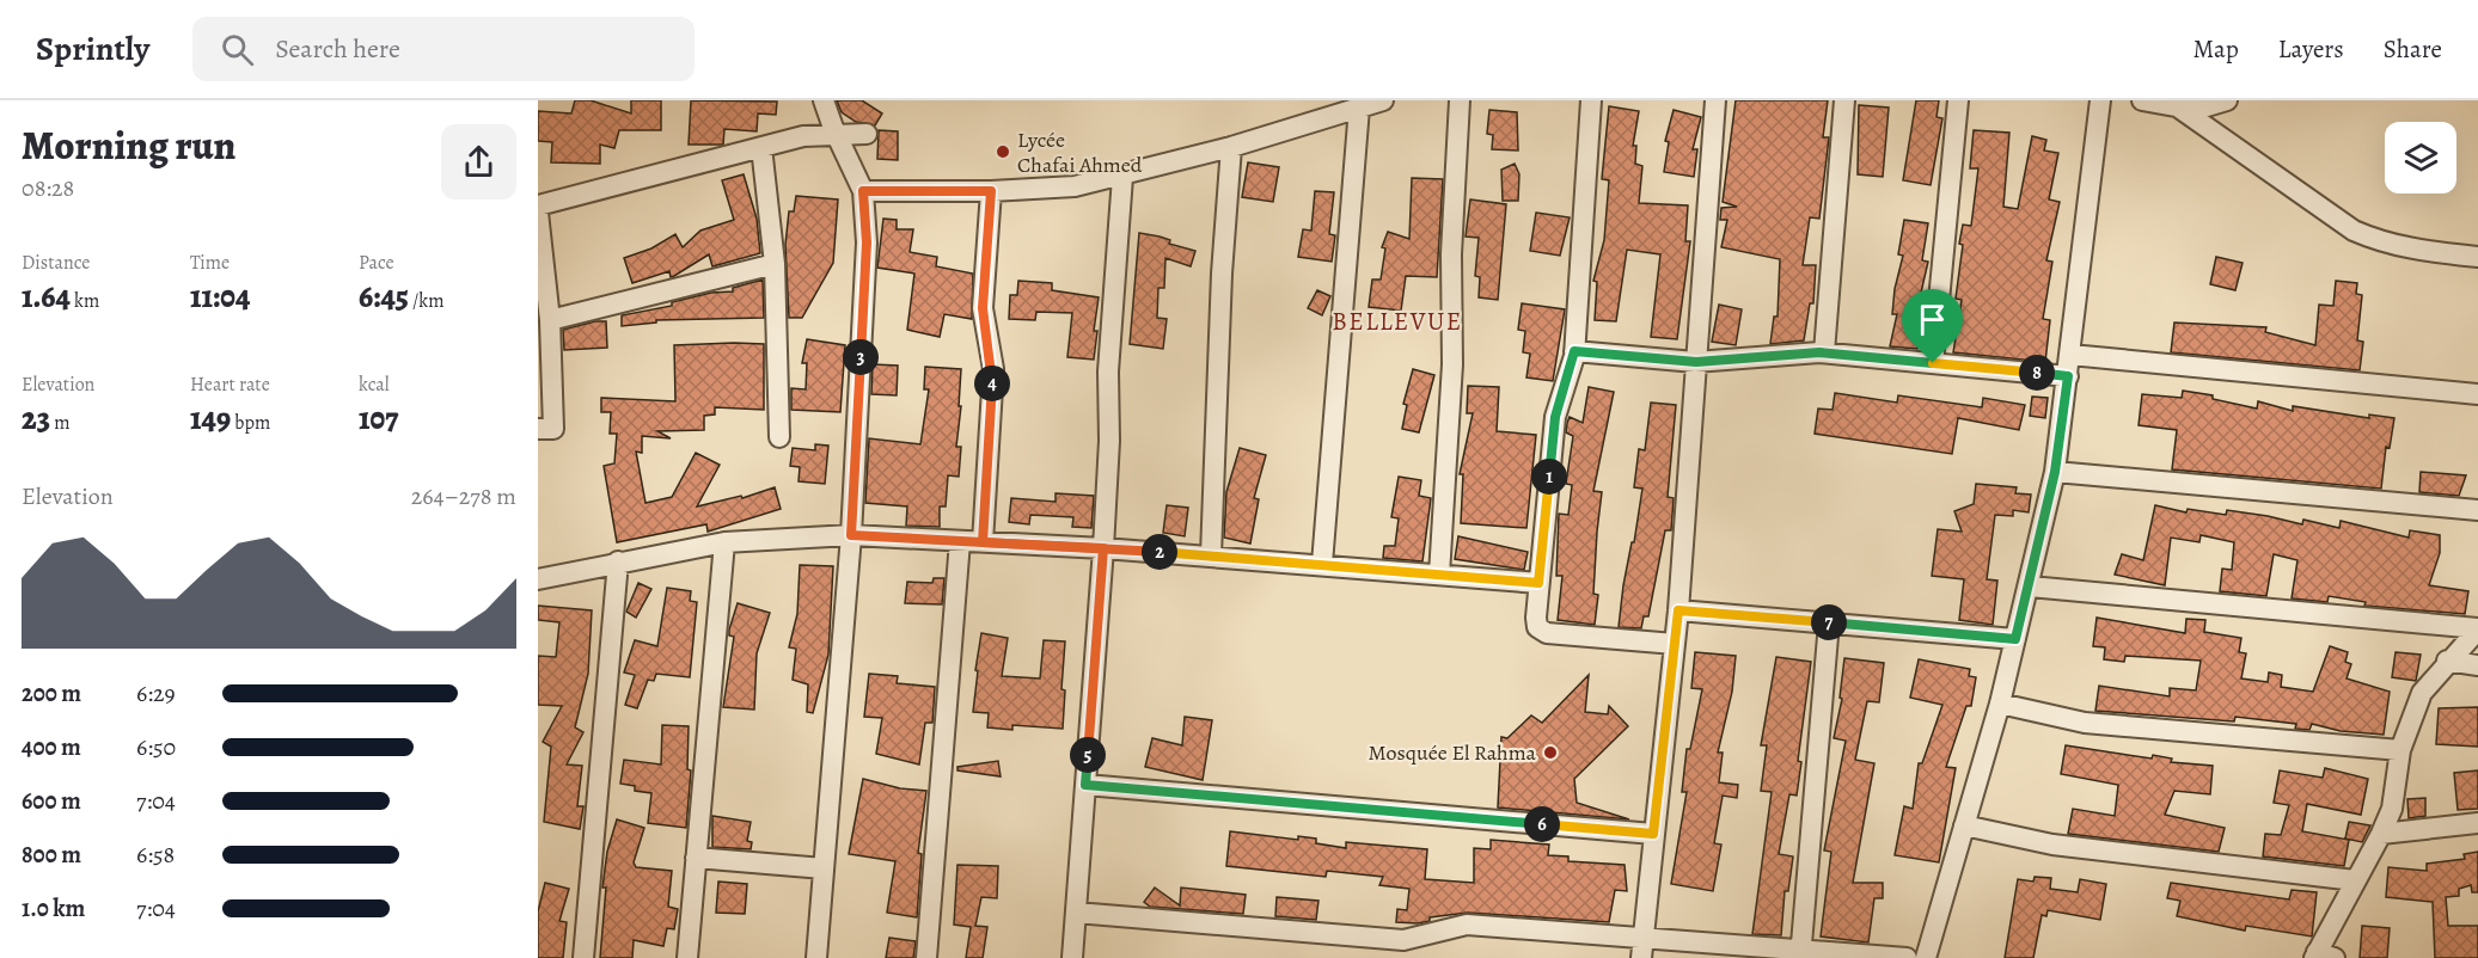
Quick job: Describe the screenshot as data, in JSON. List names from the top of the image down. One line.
{"districts":["BELLEVUE"],"places":["Lycée Chafai Ahmed","Mosquée El Rahma"],"page":{"header":"Sprintly","search":"Search here","nav":["Map","Layers","Share"],"heading":["Morning run","08:28"],"stats":[["Distance","1.64 km"],["Time","11:04"],["Pace","6:45 /km"],["Elevation","23 m"],["Heart rate","149 bpm"],["kcal","107"]],"pins":["3","8","4","1","2","7","5","6"],"chart":["Elevation","264–278 m"],"list":[{"name":"200 m","note":"6:29"},{"name":"400 m","note":"6:50"},{"name":"600 m","note":"7:04"},{"name":"800 m","note":"6:58"},{"name":"1.0 km","note":"7:04"}]}}
